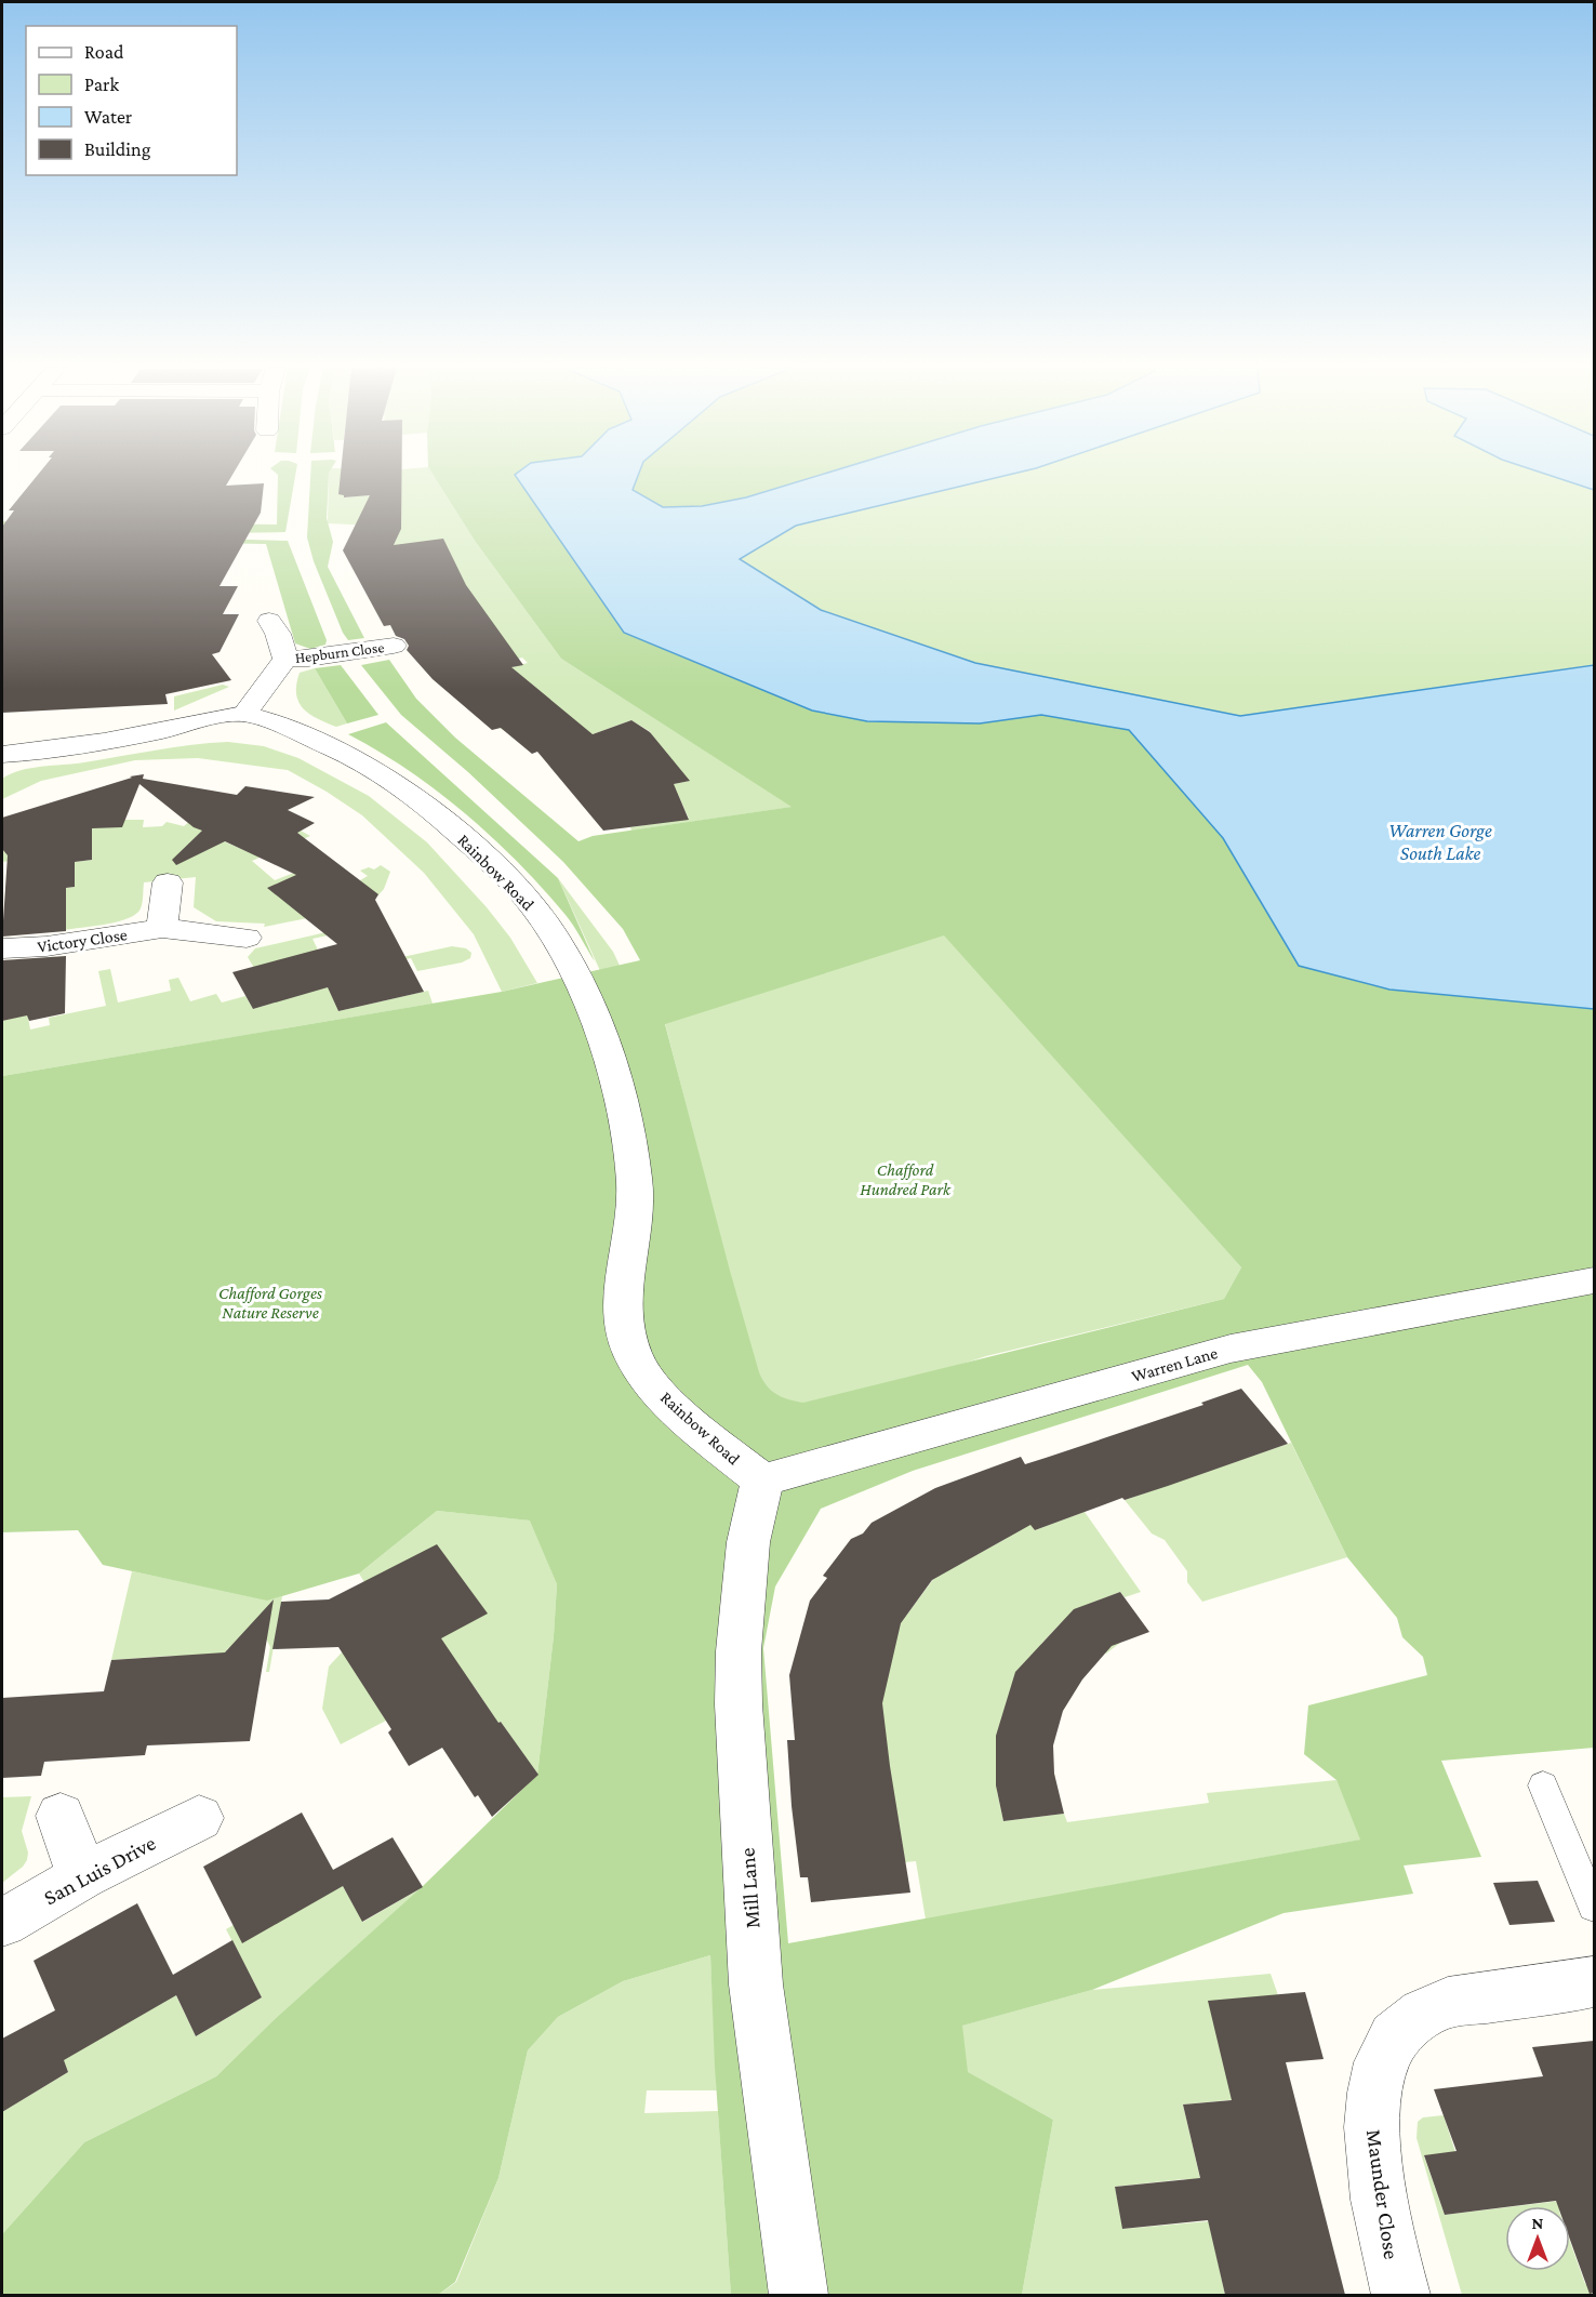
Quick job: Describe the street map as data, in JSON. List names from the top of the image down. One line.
{"streets":{"street":["Hepburn Close","Rainbow Road","Victory Close","Warren Lane","San Luis Drive","Mill Lane","Maunder Close"]},"crossings":[["Hepburn Close","Rainbow Road"],["Rainbow Road","Warren Lane"],["Rainbow Road","Mill Lane"],["Warren Lane","Mill Lane"]],"water":["Warren Gorge South Lake"],"parks":["Chafford Hundred Park","Chafford Gorges Nature Reserve"],"legend":["Road","Park","Water","Building"],"north":"top"}
